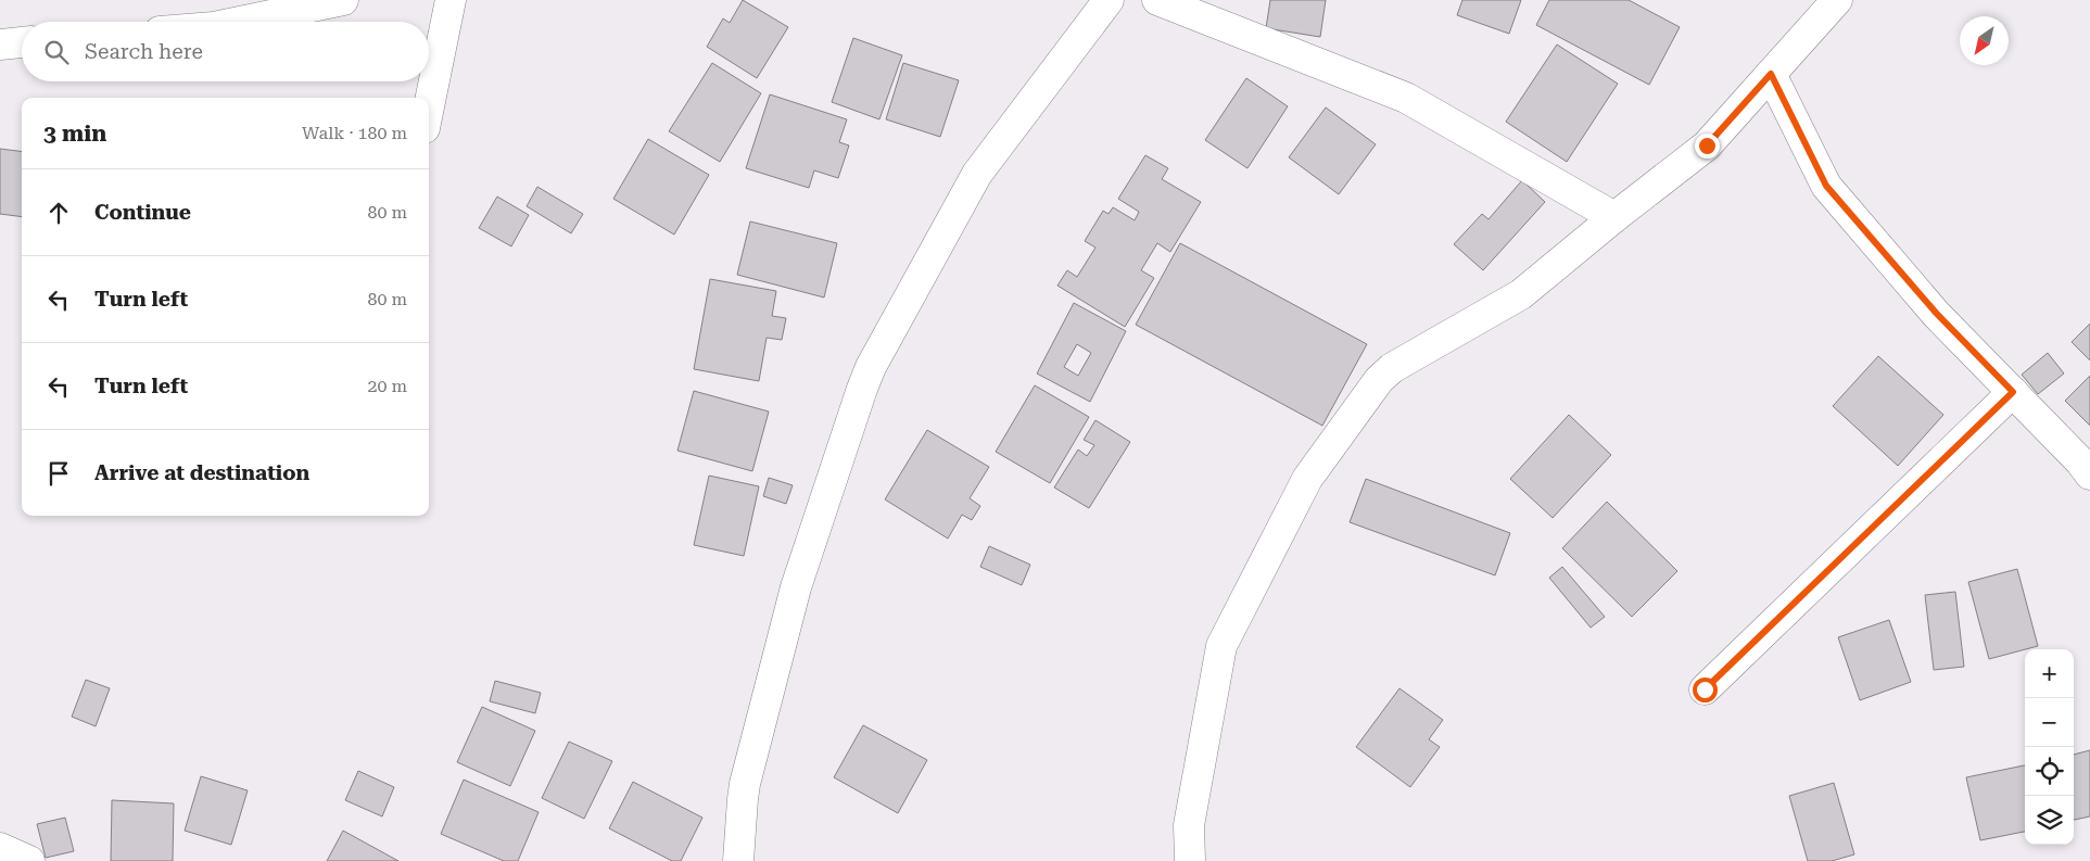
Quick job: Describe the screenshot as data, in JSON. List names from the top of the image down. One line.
{"north":"bottom left","page":{"search":"Search here","heading":["3 min","Walk · 180 m"],"list":[["Continue","80 m"],["Turn left","80 m"],["Turn left","20 m"],"Arrive at destination"],"map_buttons":["+","−"]}}
